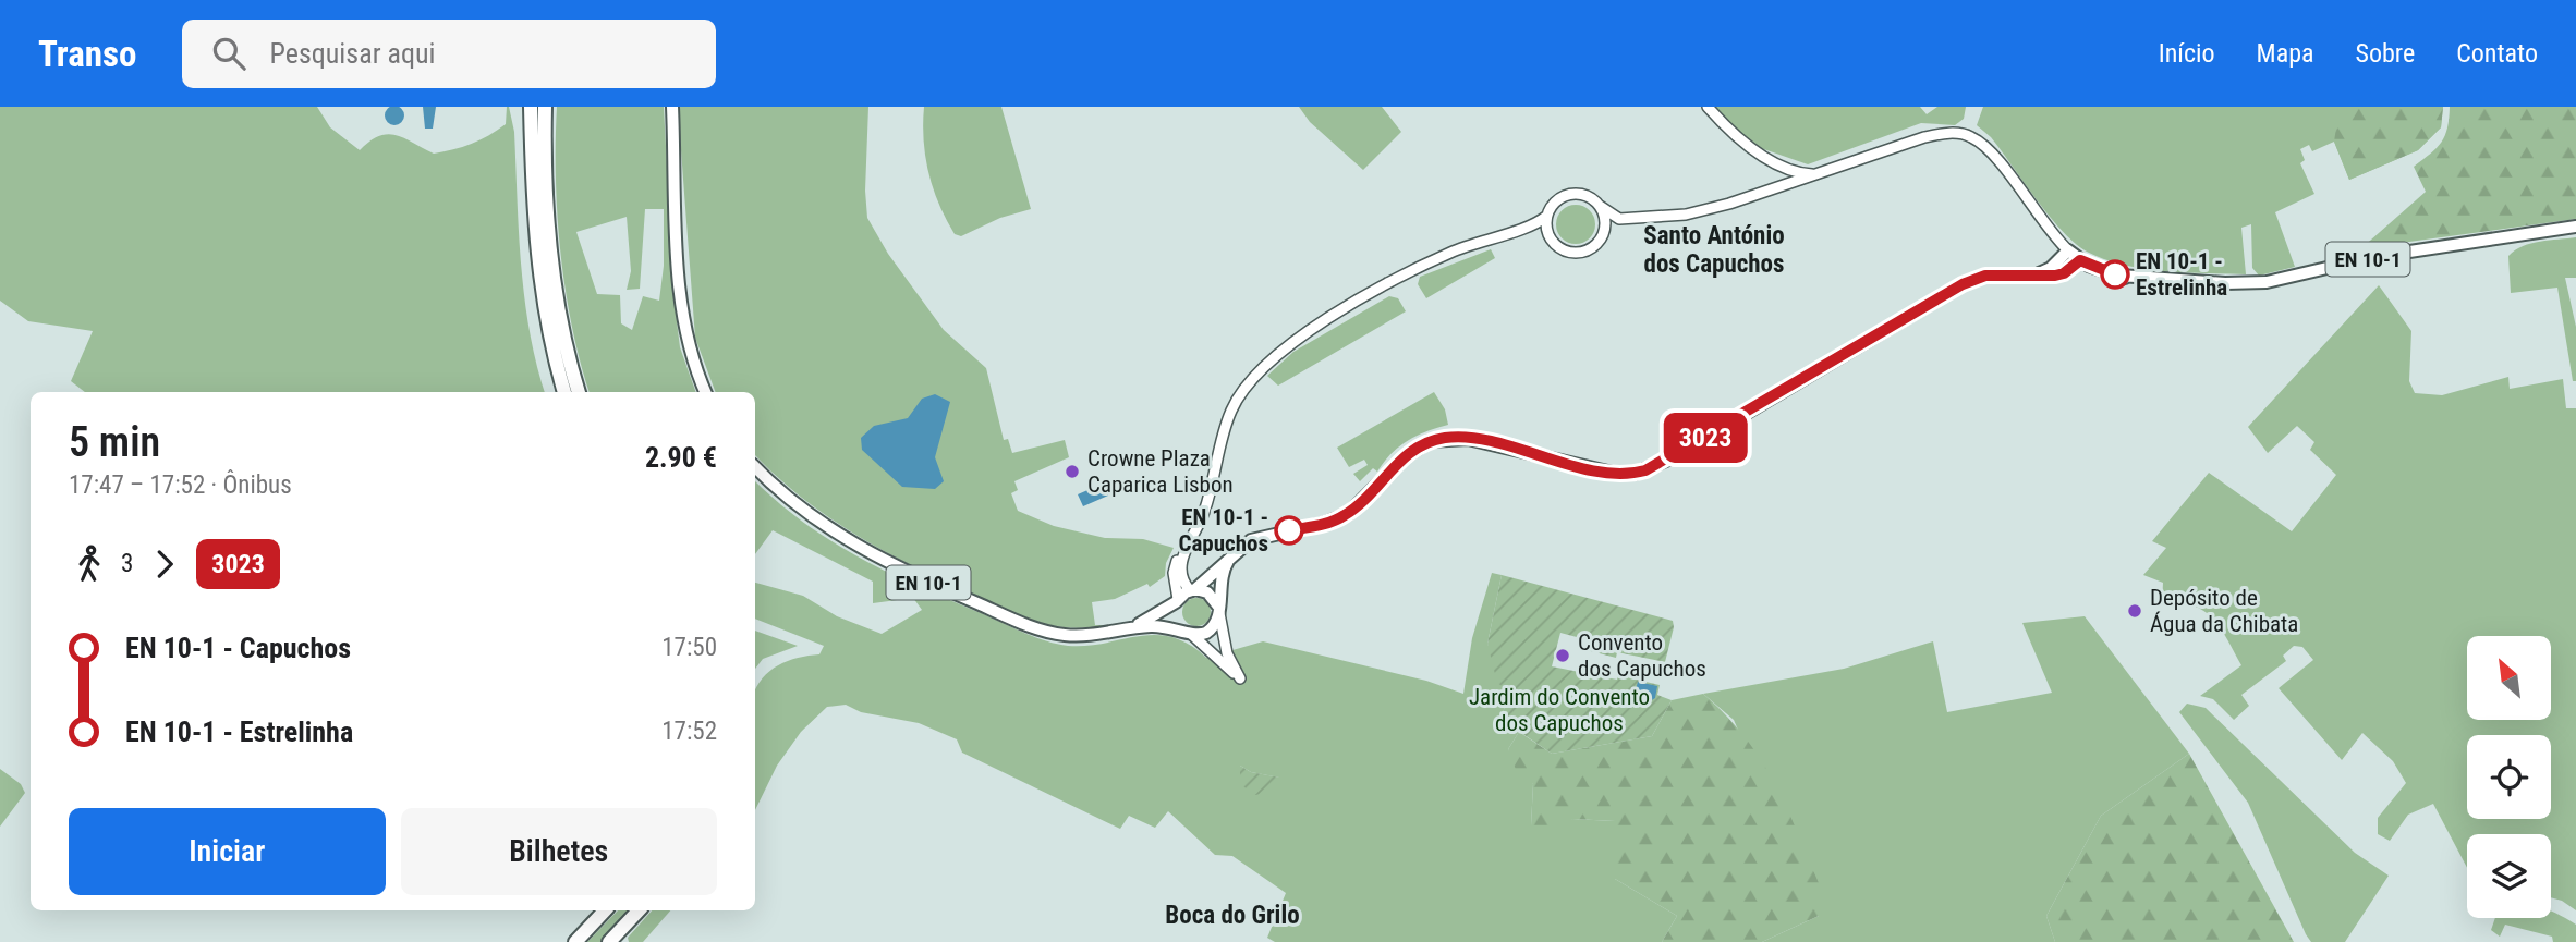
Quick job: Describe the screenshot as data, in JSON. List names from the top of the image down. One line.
{"streets":{"main road":["EN 10-1"]},"districts":["Santo António dos Capuchos","Boca do Grilo"],"parks":["Jardim do Convento dos Capuchos"],"places":["EN 10-1 - Estrelinha","Crowne Plaza Caparica Lisbon","EN 10-1 - Capuchos","Depósito de Água da Chibata","Convento dos Capuchos"],"lines":["bus line 3023"],"north":"top left","page":{"header":"Transo","search":"Pesquisar aqui","nav":["Início","Mapa","Sobre","Contato"],"on_map":"3023","heading":["5 min","17:47 – 17:52 · Ônibus","2.90 €"],"legs":["3","3023"],"list":[{"name":"EN 10-1 - Capuchos","value":"17:50"},{"name":"EN 10-1 - Estrelinha","value":"17:52"}],"buttons":["Iniciar","Bilhetes"]}}
